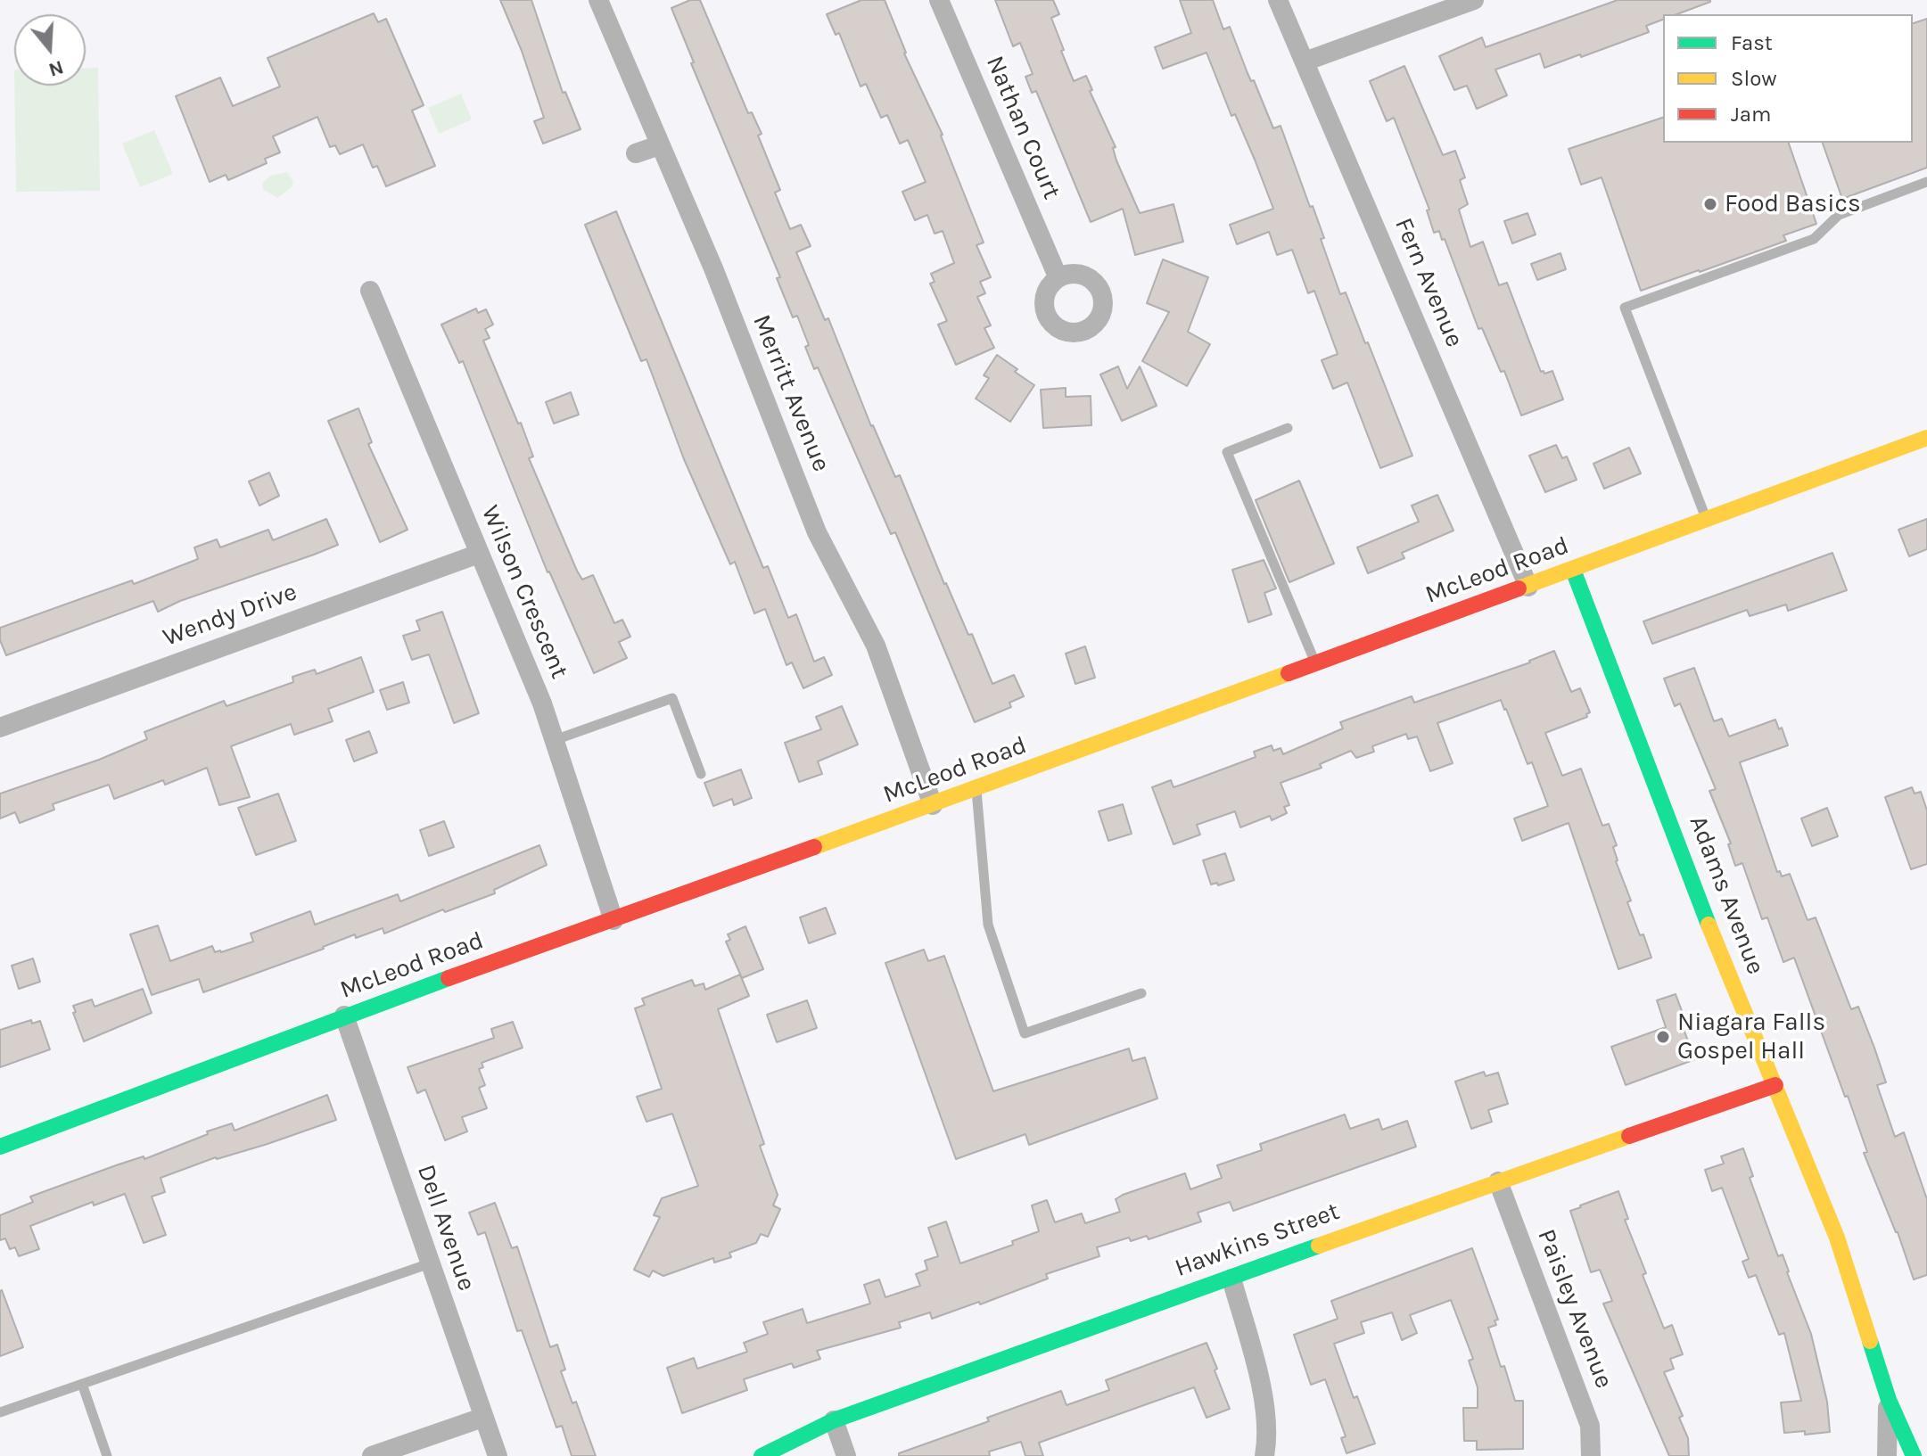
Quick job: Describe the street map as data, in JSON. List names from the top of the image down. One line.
{"streets":{"main road":["McLeod Road","Adams Avenue","Hawkins Street"],"street":["Nathan Court","Fern Avenue","Merritt Avenue","Wilson Crescent","Wendy Drive","Dell Avenue","Paisley Avenue"]},"crossings":[["Fern Avenue","McLeod Road"],["Merritt Avenue","McLeod Road"],["McLeod Road","Wilson Crescent"],["McLeod Road","Adams Avenue"],["McLeod Road","Dell Avenue"],["Wilson Crescent","Wendy Drive"],["Adams Avenue","Hawkins Street"],["Hawkins Street","Paisley Avenue"]],"places":["Food Basics","Niagara Falls Gospel Hall"],"legend":["Fast","Slow","Jam"],"north":"bottom"}
